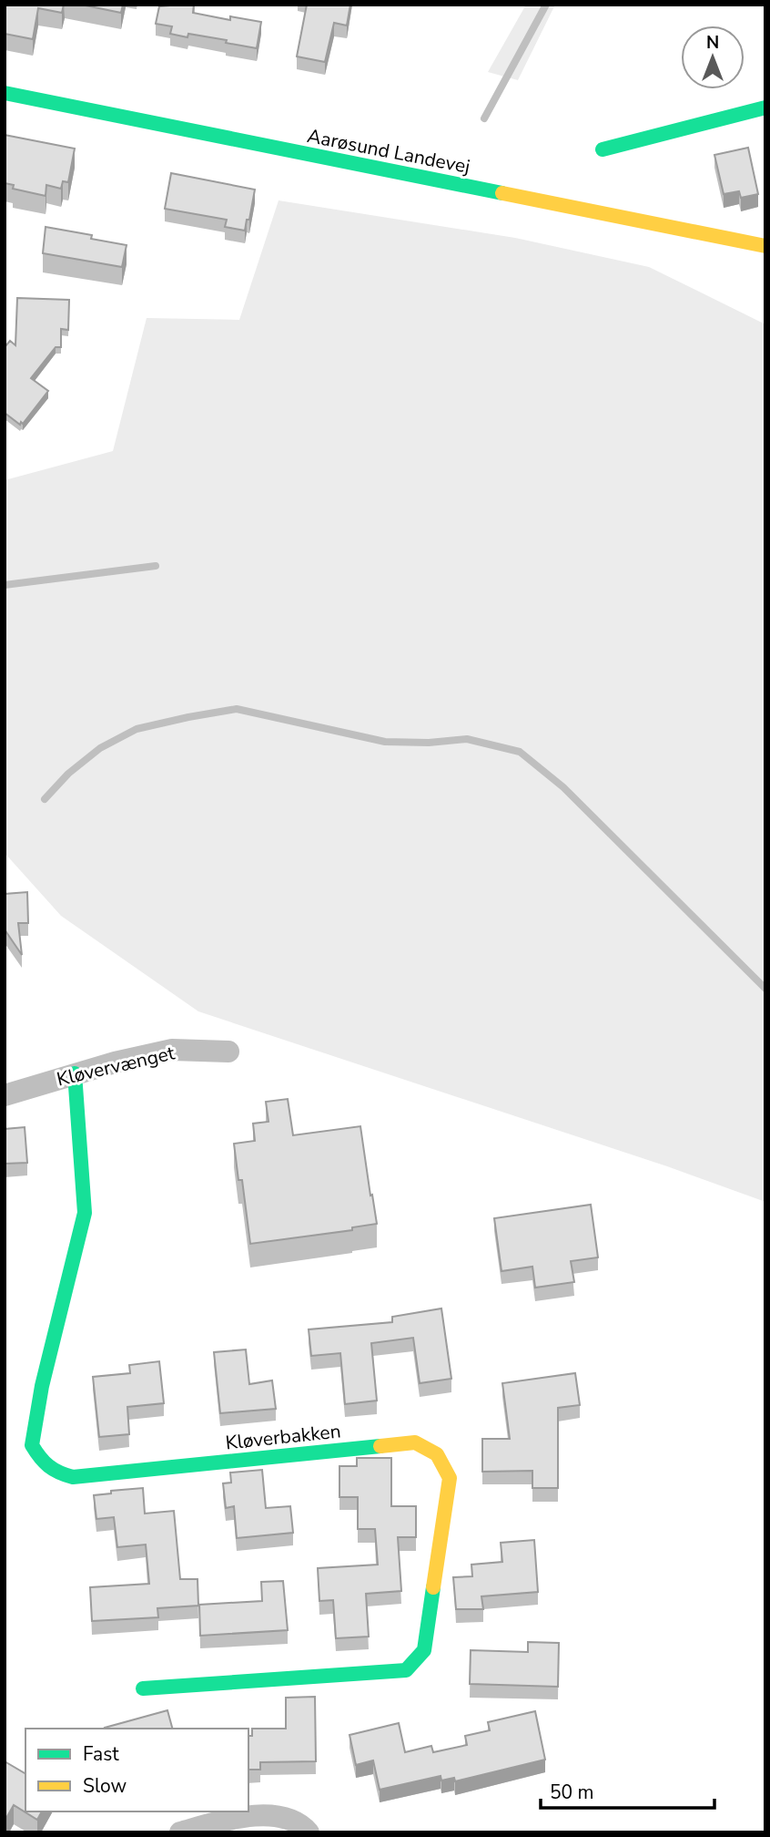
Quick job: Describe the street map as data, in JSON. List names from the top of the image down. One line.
{"streets":{"street":["Aarøsund Landevej","Kløvervænget","Kløverbakken"]},"crossings":[["Kløvervænget","Kløverbakken"]],"legend":["Fast","Slow"],"scale_bar":"50 m","north":"top"}
